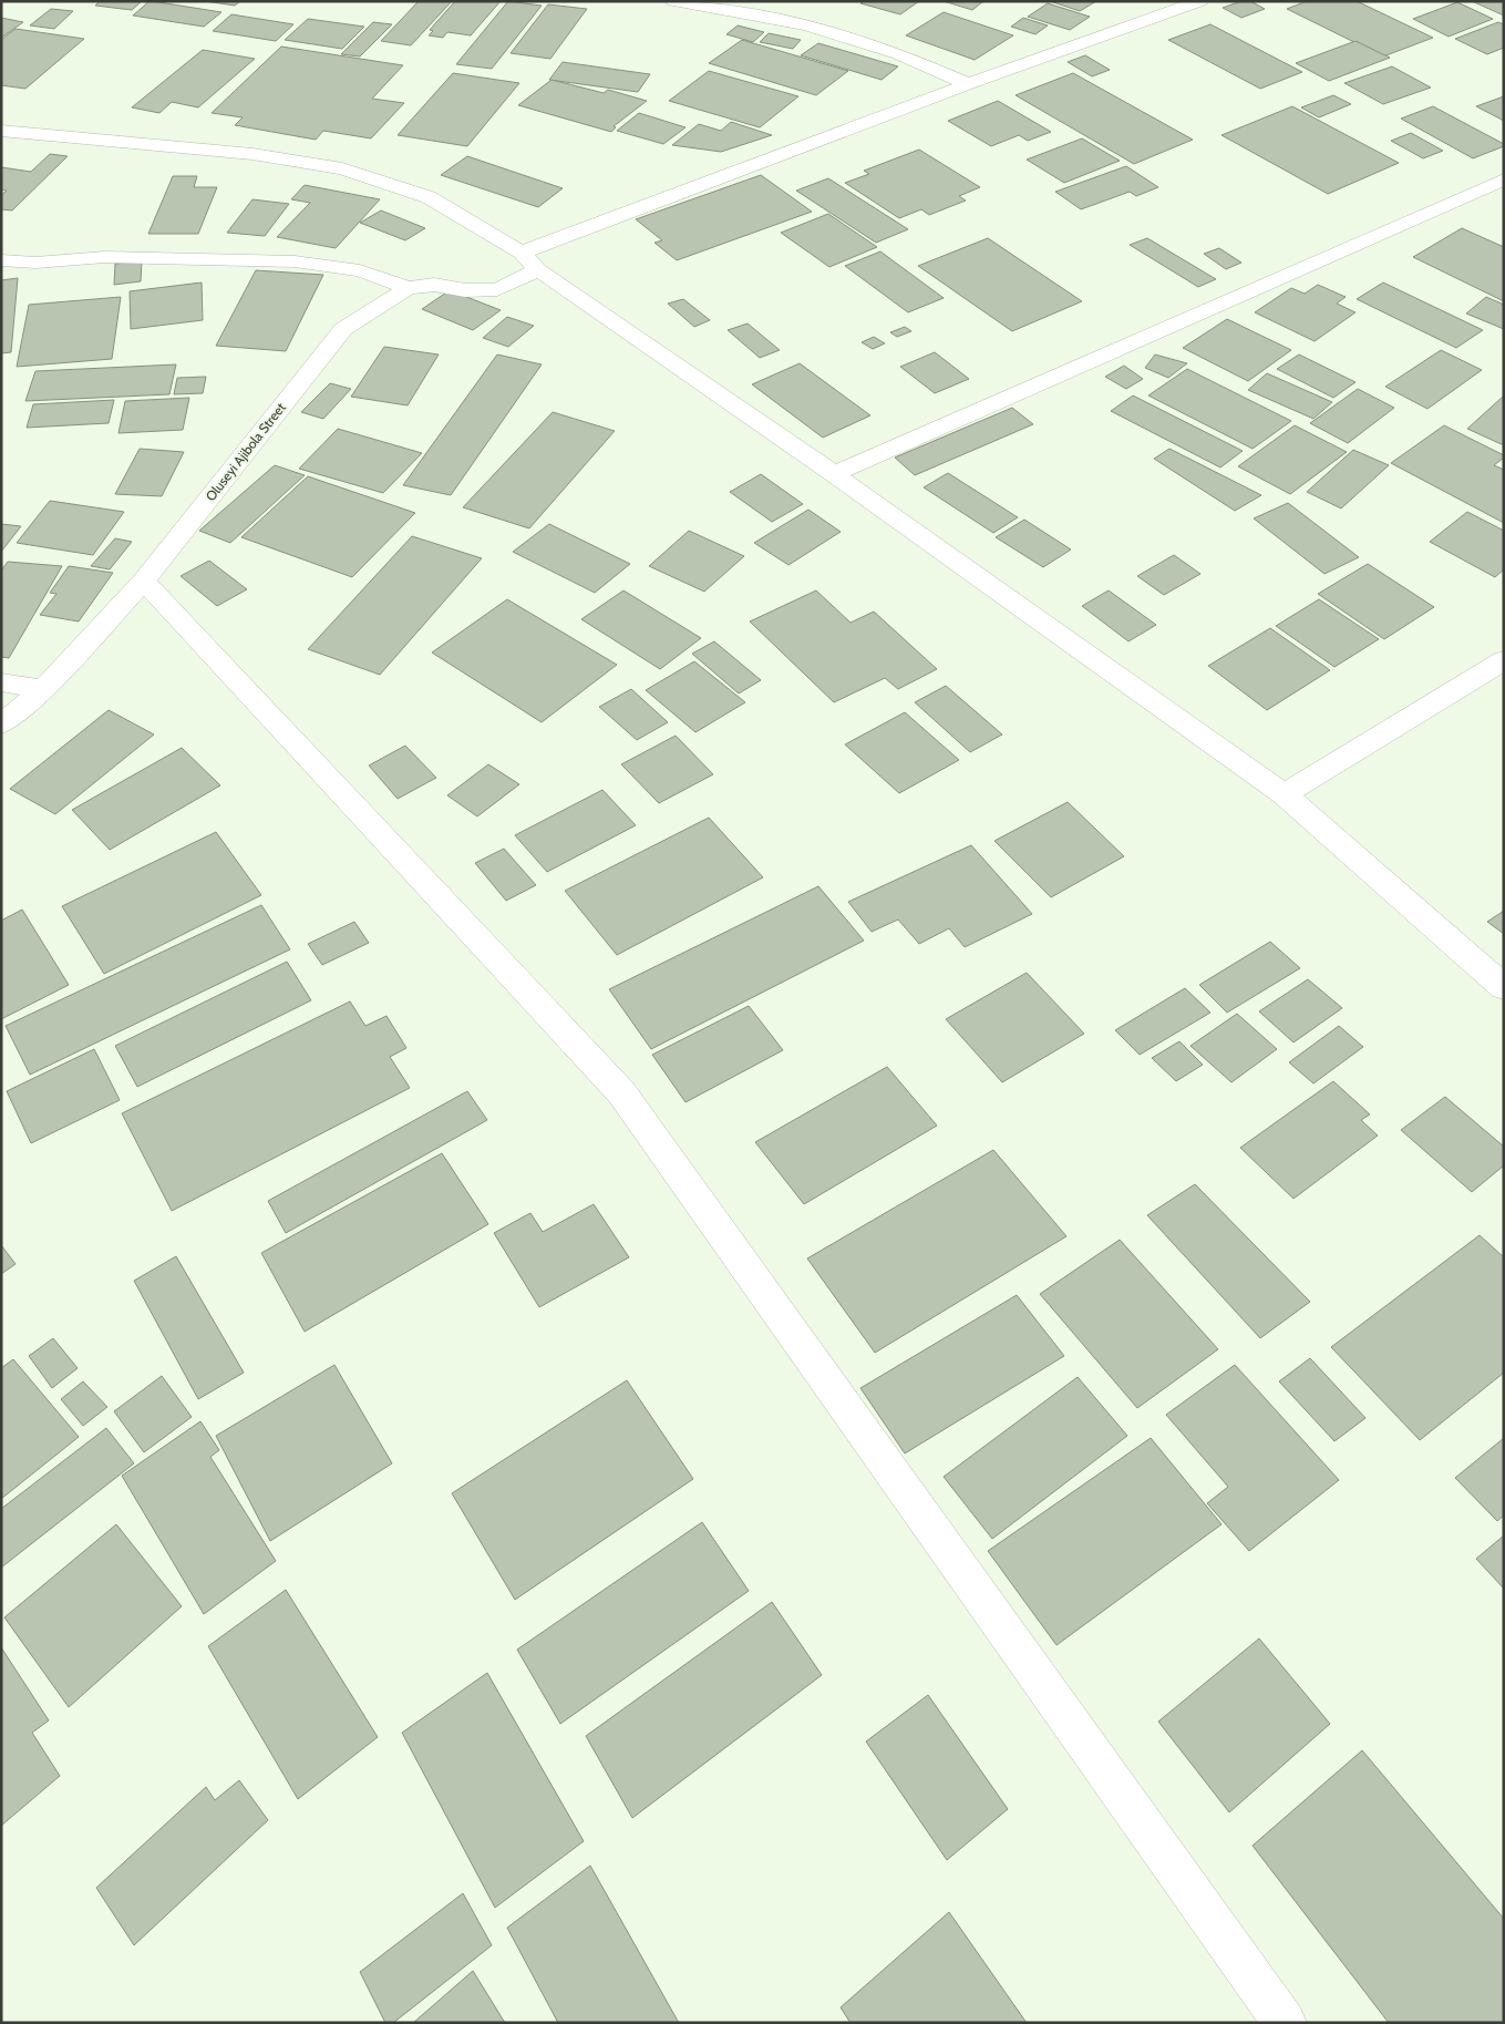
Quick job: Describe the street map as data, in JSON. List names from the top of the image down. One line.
{"streets":{"street":["Oluseyi Ajibola Street"]}}
